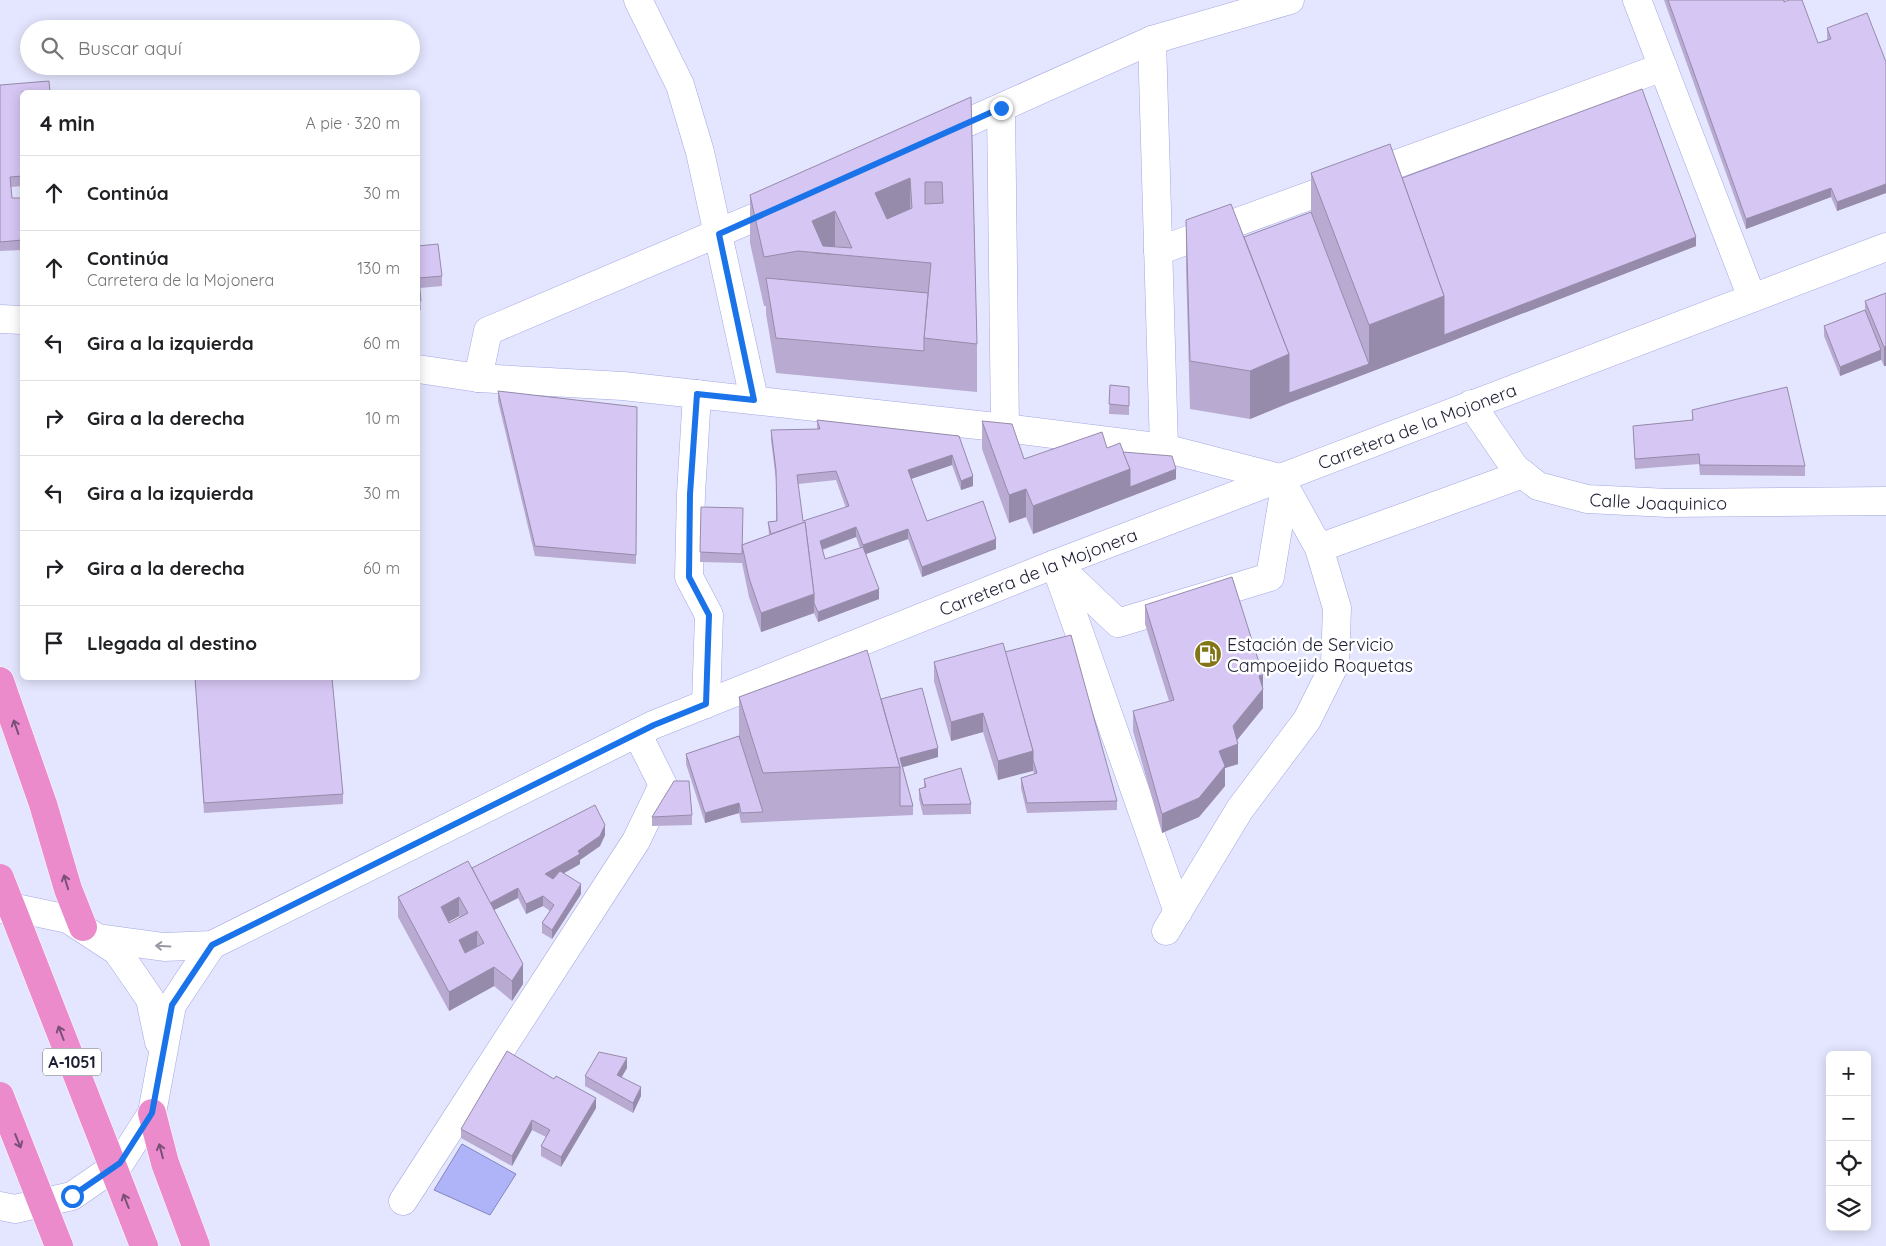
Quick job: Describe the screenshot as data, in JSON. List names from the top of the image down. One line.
{"streets":{"highway":["A-1051"],"street":["Carretera de la Mojonera","Calle Joaquinico"]},"crossings":[["Carretera de la Mojonera","Calle Joaquinico"]],"places":{"fuel station":["Estación de Servicio Campoejido Roquetas"]},"page":{"search":"Buscar aquí","heading":["4 min","A pie · 320 m"],"list":[["Continúa","30 m"],["Continúa","Carretera de la Mojonera","130 m"],["Gira a la izquierda","60 m"],["Gira a la derecha","10 m"],["Gira a la izquierda","30 m"],["Gira a la derecha","60 m"],"Llegada al destino"],"map_buttons":["+","−"]}}
